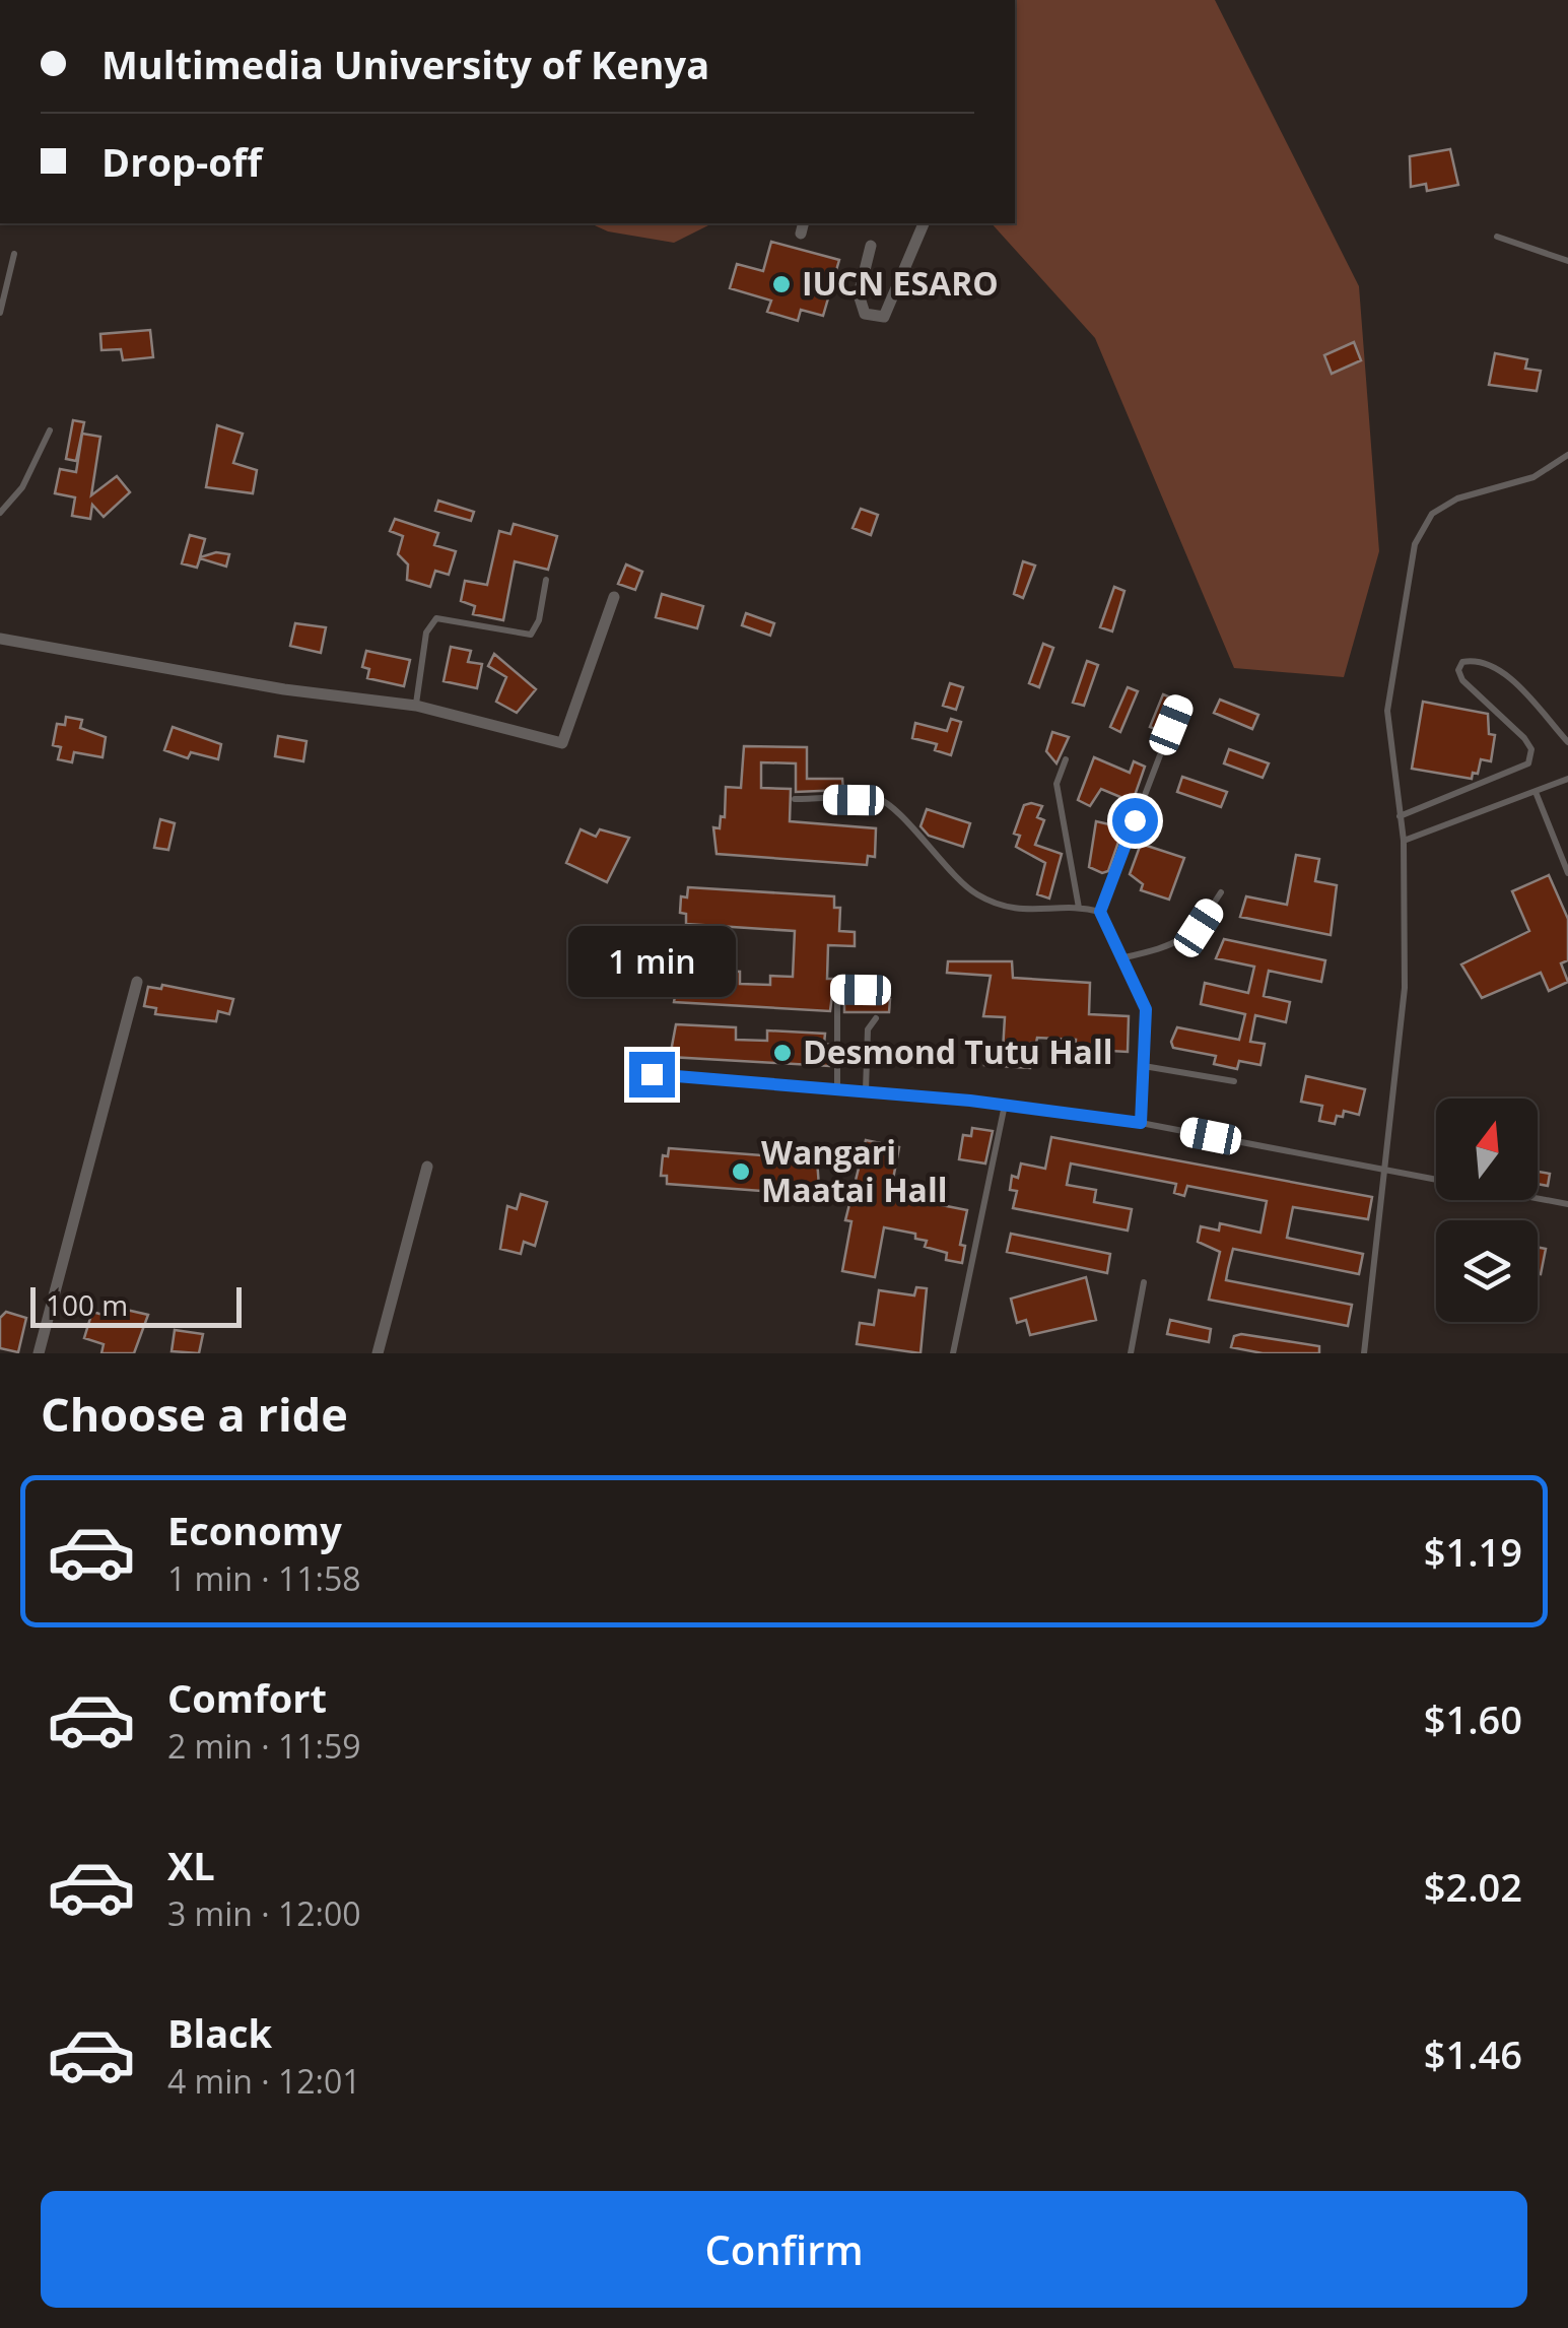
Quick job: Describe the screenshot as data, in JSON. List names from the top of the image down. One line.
{"places":["IUCN ESARO","Desmond Tutu Hall","Wangari Maatai Hall"],"scale_bar":"100 m","north":"top","page":{"banner":["Multimedia University of Kenya","Drop-off"],"bubble":"1 min","scale":"100 m","heading":"Choose a ride","list":[{"name":"Economy","note":"1 min · 11:58","value":"$1.19"},{"name":"Comfort","note":"2 min · 11:59","value":"$1.60"},{"name":"XL","note":"3 min · 12:00","value":"$2.02"},{"name":"Black","note":"4 min · 12:01","value":"$1.46"}],"buttons":"Confirm"}}
